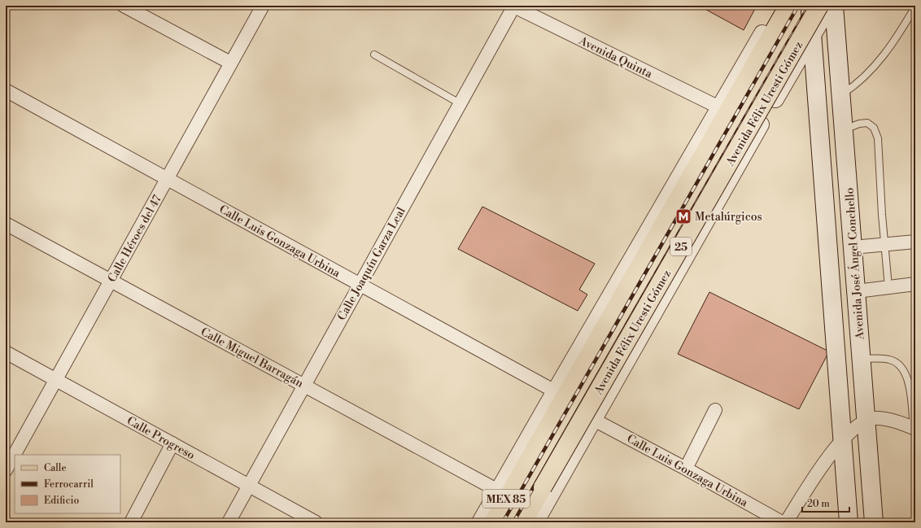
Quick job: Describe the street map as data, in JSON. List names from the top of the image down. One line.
{"streets":{"main road":["Avenida Félix Uresti Gómez","25","Avenida José Ángel Conchello","MEX 85"],"street":["Avenida Quinta","Calle Héroes del 47","Calle Luis Gonzaga Urbina","Calle Joaquín Garza Leal","Calle Miguel Barragán","Calle Progreso"]},"crossings":[["Avenida Quinta","Calle Joaquín Garza Leal"],["Calle Héroes del 47","Calle Luis Gonzaga Urbina"],["Calle Héroes del 47","Calle Miguel Barragán"],["Calle Héroes del 47","Calle Progreso"],["Calle Luis Gonzaga Urbina","25"],["Calle Luis Gonzaga Urbina","Calle Joaquín Garza Leal"],["25","MEX 85"],["Calle Joaquín Garza Leal","Calle Miguel Barragán"],["Calle Joaquín Garza Leal","Calle Progreso"]],"places":{"metro station":["Metalúrgicos"]},"legend":["Calle","Ferrocarril","Edificio"],"scale_bar":"20 m"}
